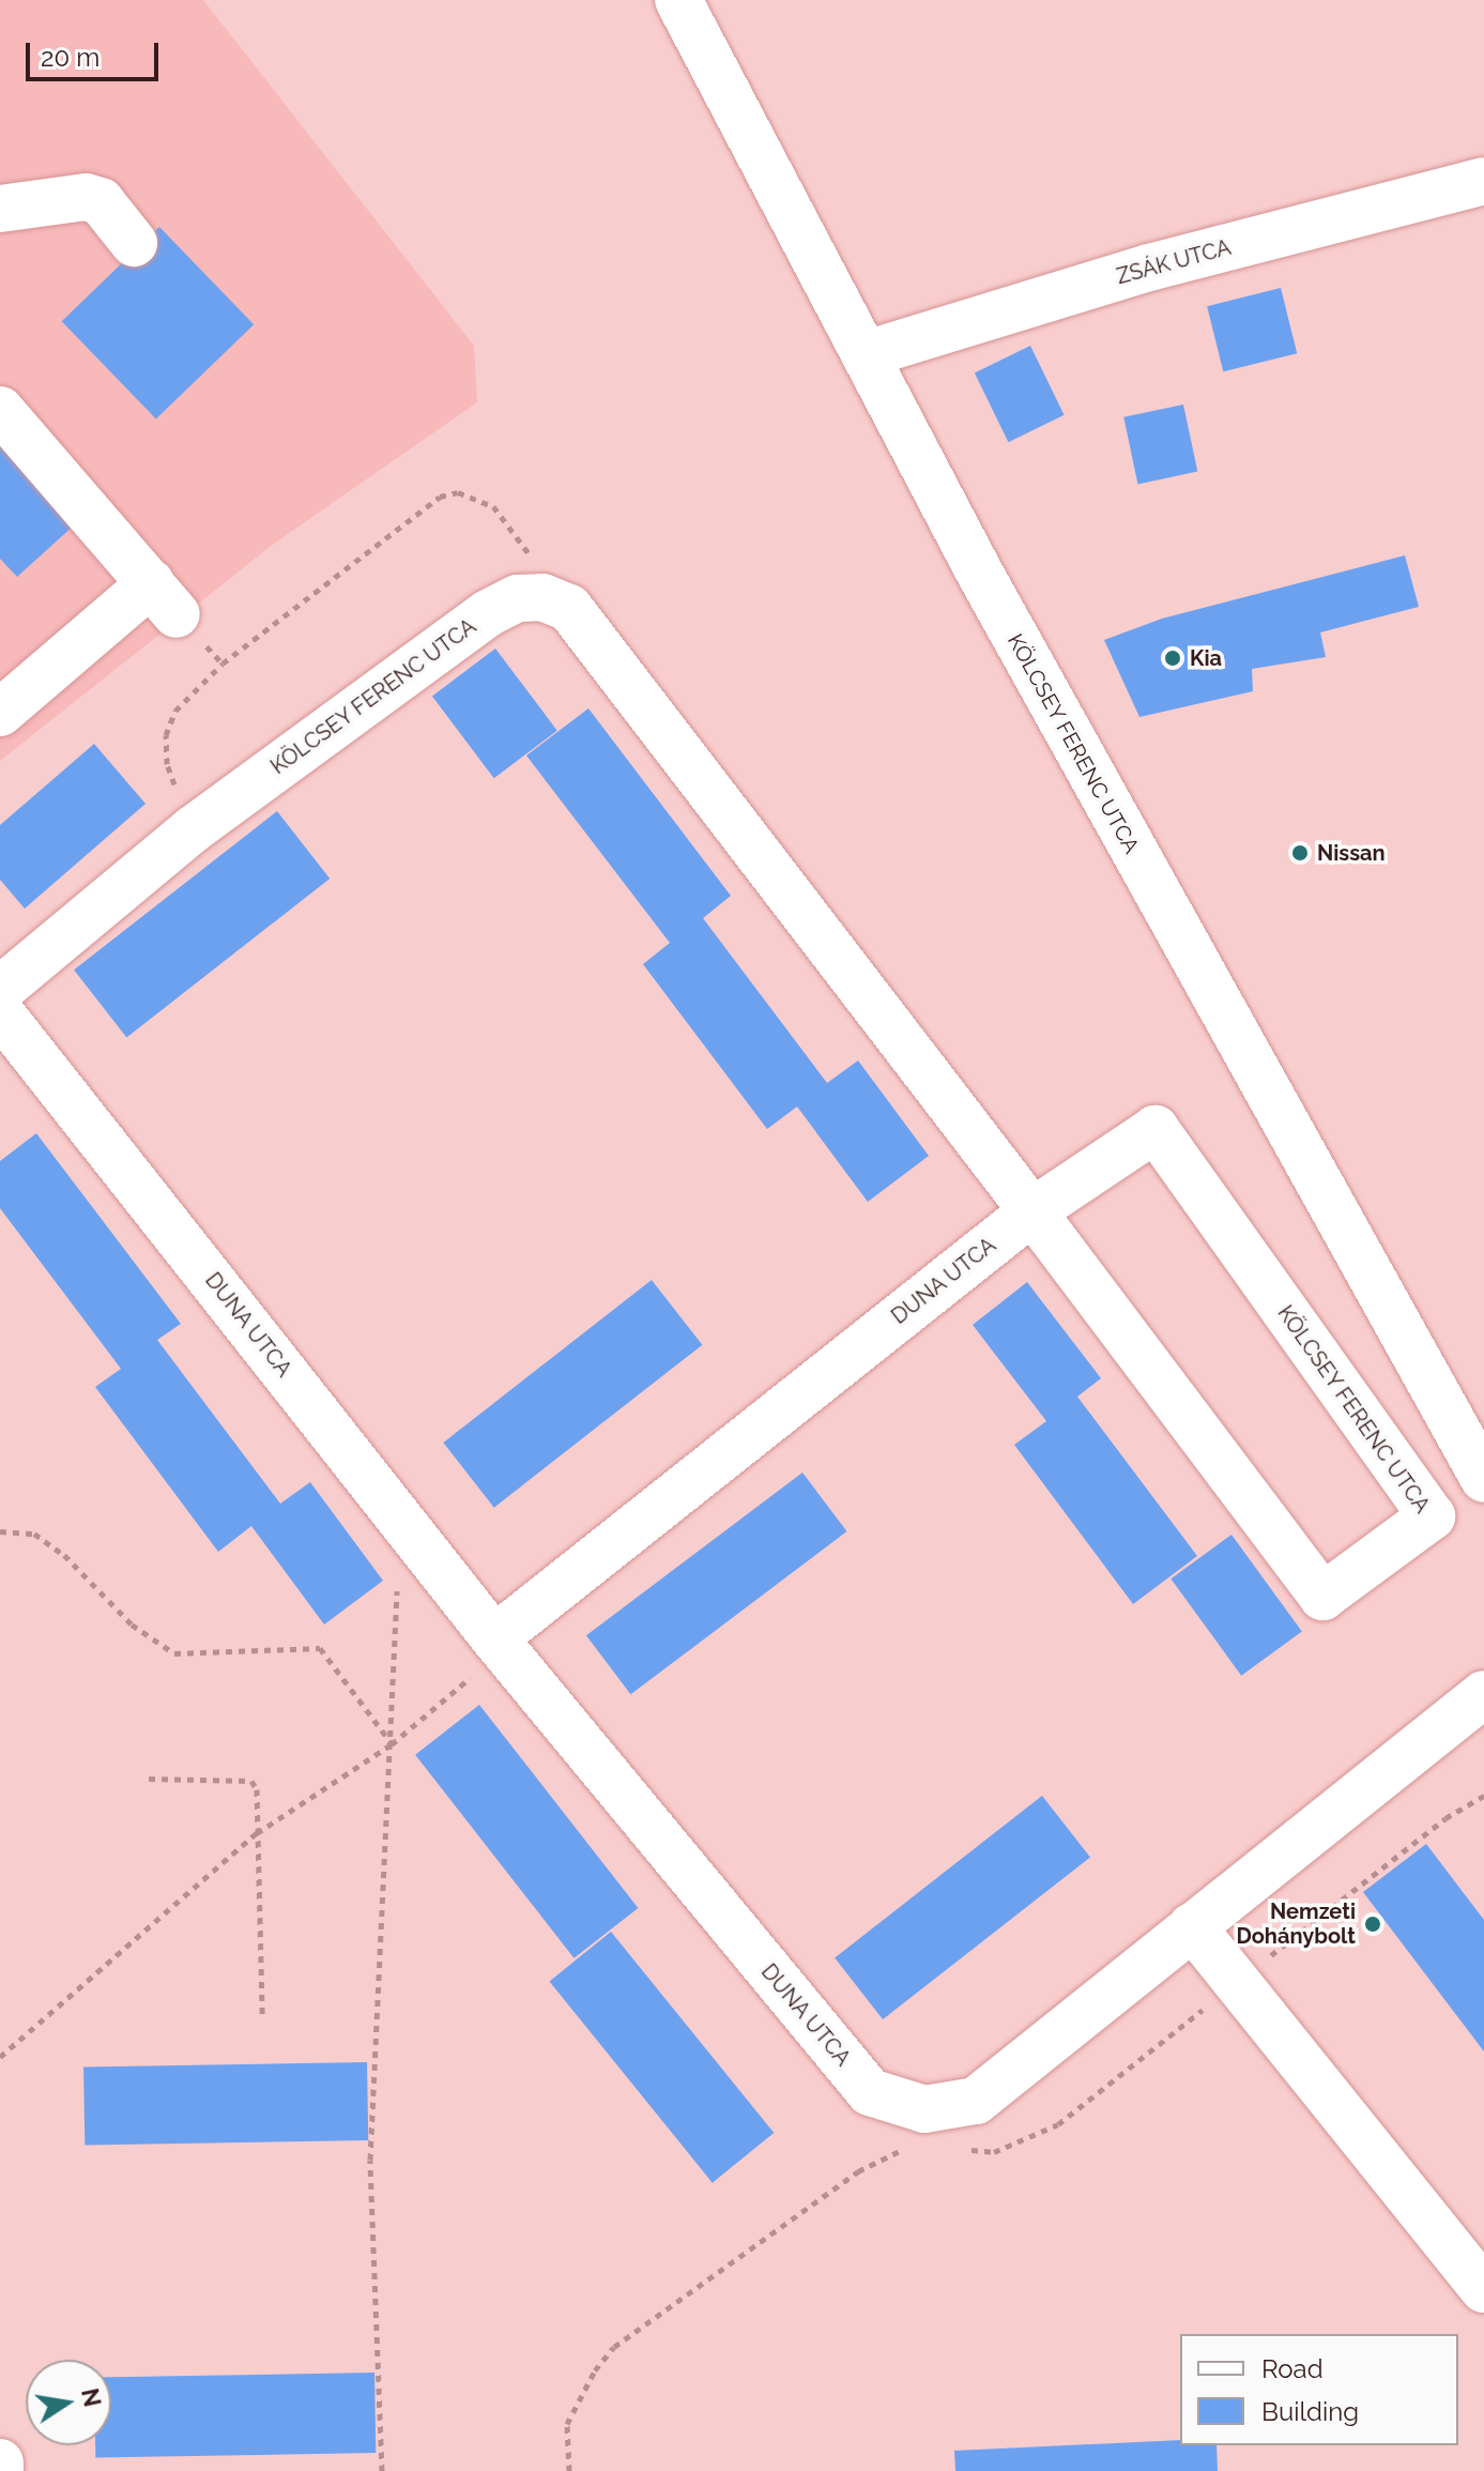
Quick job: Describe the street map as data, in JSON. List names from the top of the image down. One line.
{"streets":{"street":["ZSÁK UTCA","KÖLCSEY FERENC UTCA","DUNA UTCA"]},"crossings":[["ZSÁK UTCA","KÖLCSEY FERENC UTCA"],["KÖLCSEY FERENC UTCA","DUNA UTCA"]],"places":["Kia","Nissan","Nemzeti Dohánybolt"],"legend":["Road","Building"],"scale_bar":"20 m","north":"right"}
